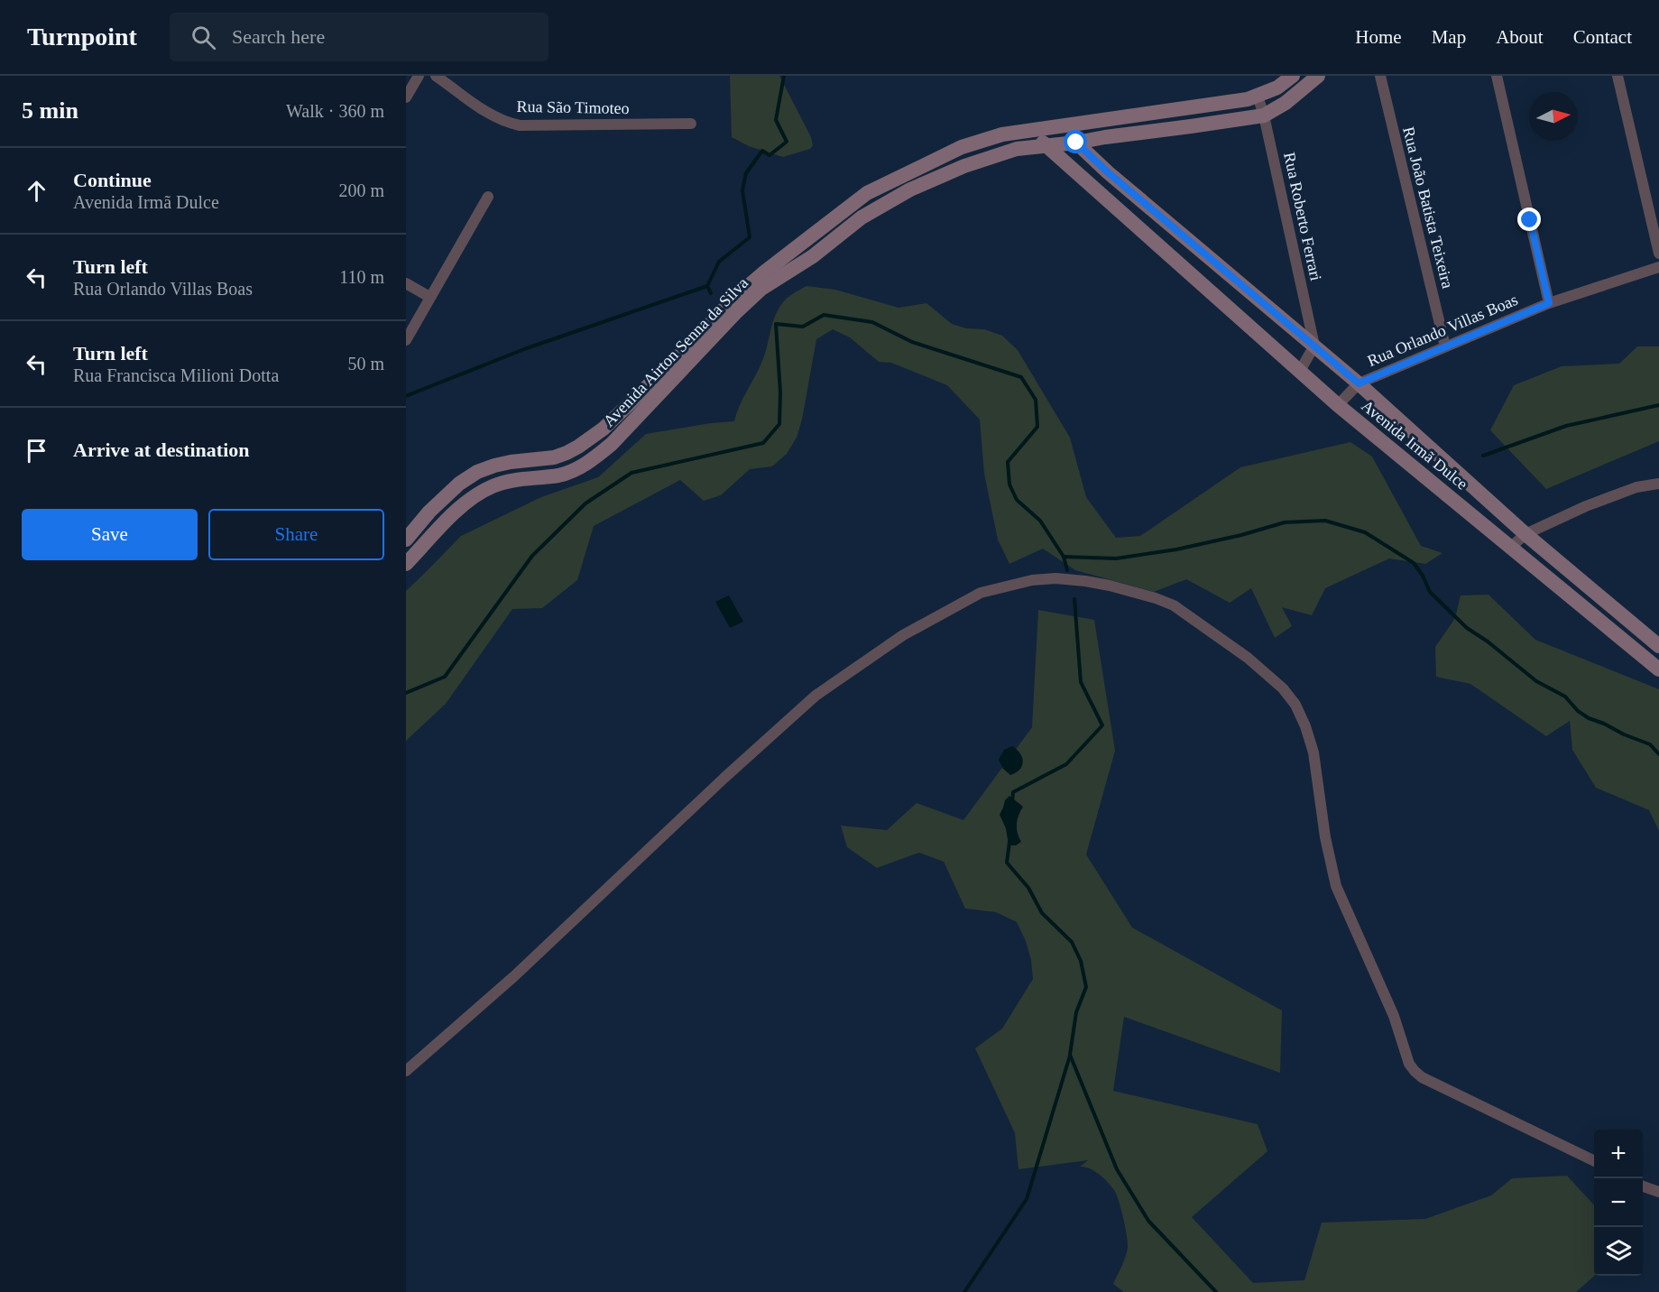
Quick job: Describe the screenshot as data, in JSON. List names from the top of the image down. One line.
{"streets":{"street":["Rua São Timoteo","Rua João Batista Teixeira","Rua Roberto Ferrari","Rua Orlando Villas Boas","Avenida Airton Senna da Silva","Avenida Irmã Dulce"]},"crossings":[["Rua João Batista Teixeira","Rua Orlando Villas Boas"],["Rua Roberto Ferrari","Avenida Airton Senna da Silva"],["Rua Roberto Ferrari","Avenida Irmã Dulce"],["Rua Orlando Villas Boas","Avenida Irmã Dulce"],["Avenida Airton Senna da Silva","Avenida Irmã Dulce"]],"north":"right","page":{"header":"Turnpoint","search":"Search here","nav":["Home","Map","About","Contact"],"heading":["5 min","Walk · 360 m"],"list":[["Continue","Avenida Irmã Dulce","200 m"],["Turn left","Rua Orlando Villas Boas","110 m"],["Turn left","Rua Francisca Milioni Dotta","50 m"],"Arrive at destination"],"buttons":["Save","Share"],"map_buttons":["+","−"]}}
